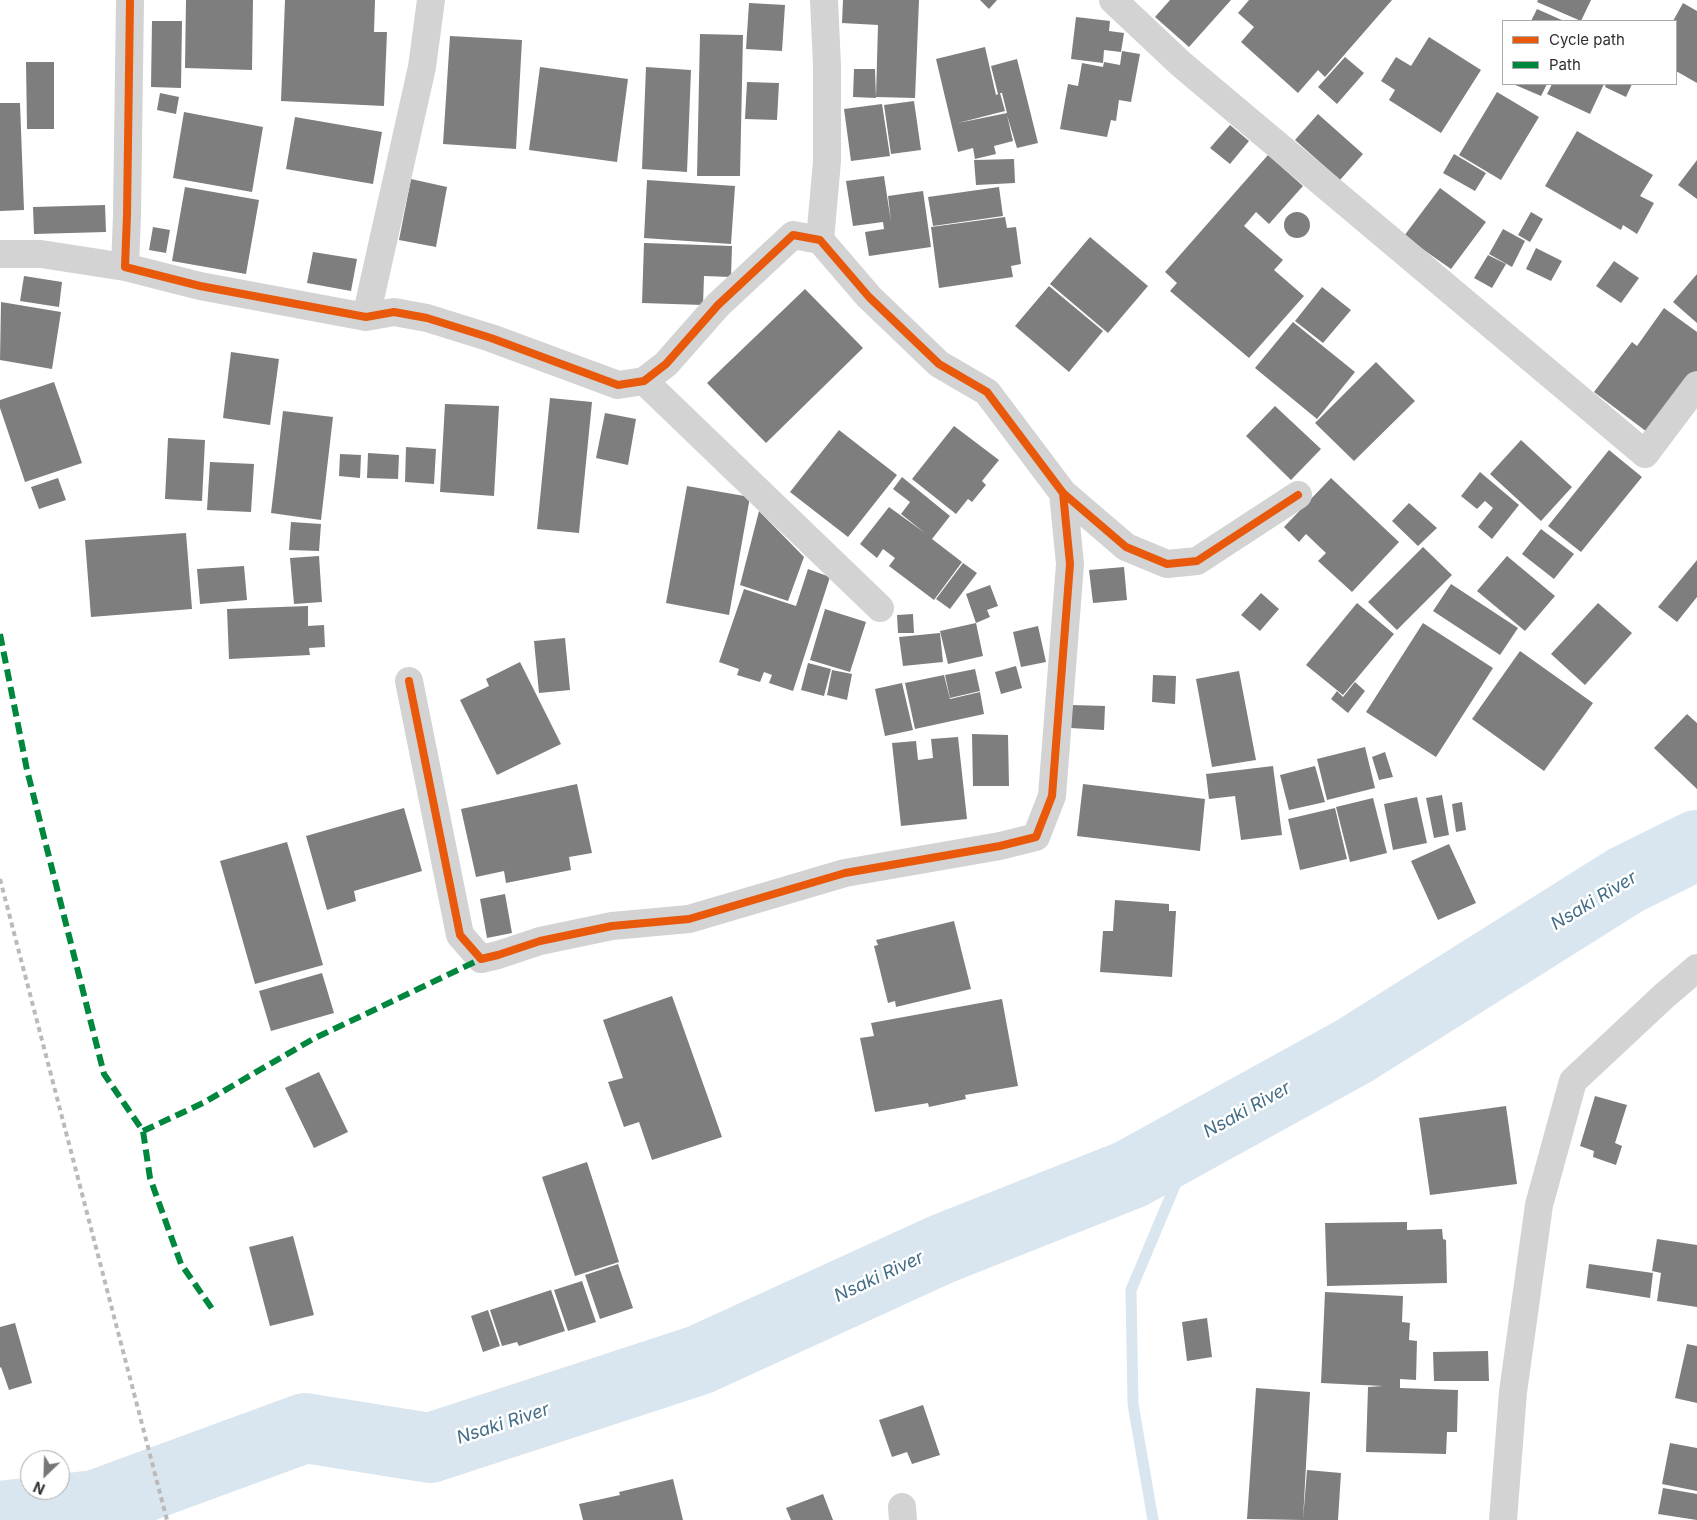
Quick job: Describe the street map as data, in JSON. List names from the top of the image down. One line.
{"water":["Nsaki River"],"legend":["Cycle path","Path"],"north":"bottom left"}
